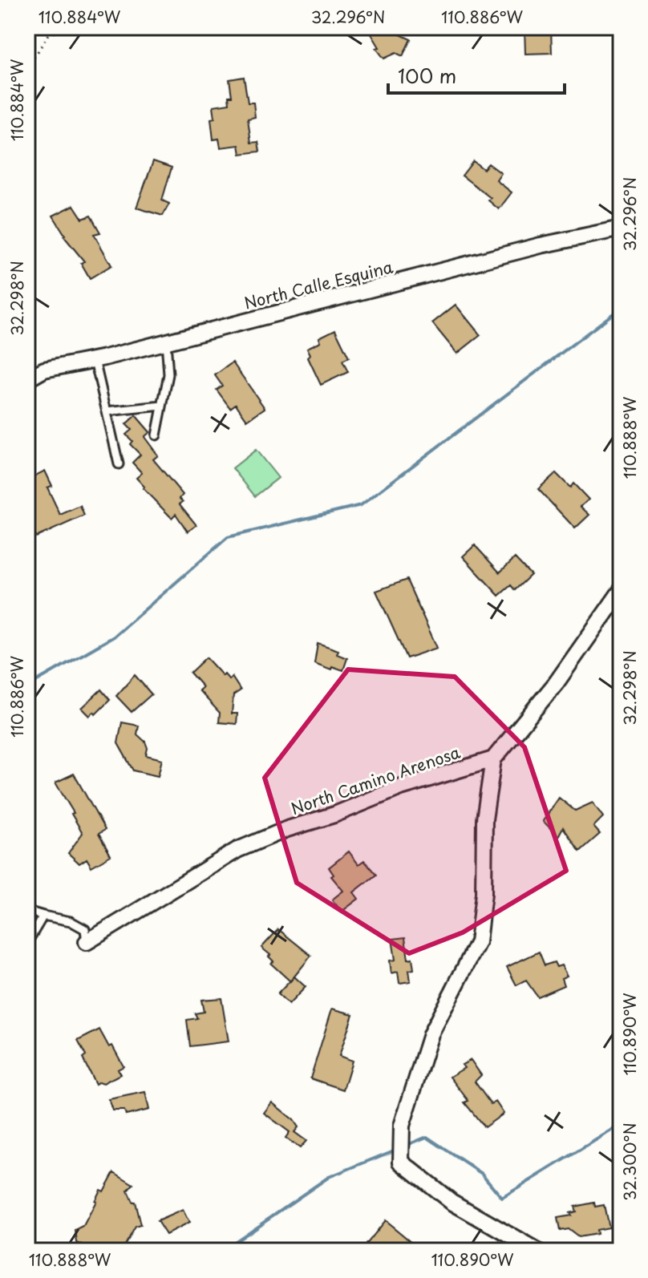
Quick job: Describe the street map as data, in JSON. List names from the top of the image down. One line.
{"streets":{"street":["North Calle Esquina","North Camino Arenosa"]},"scale_bar":"100 m","coordinates":["110.884°W","32.296°N","110.886°W","32.298°N","110.888°W","110.890°W","32.300°N"]}
